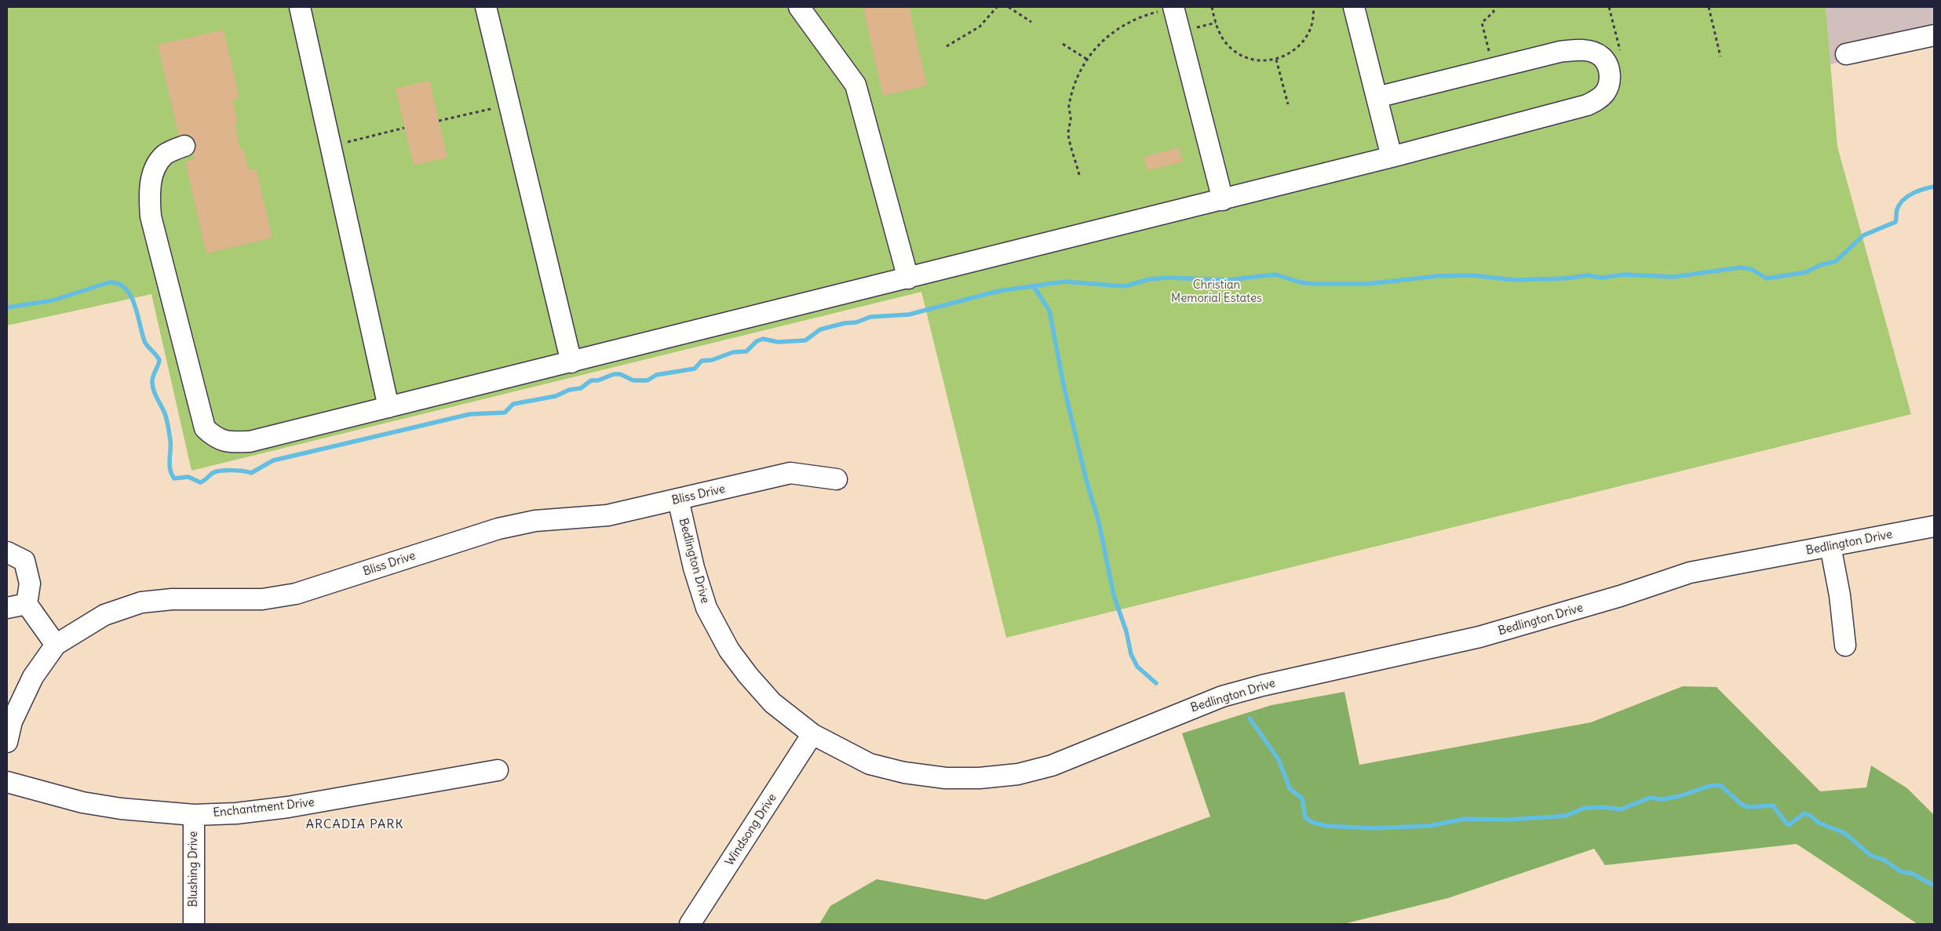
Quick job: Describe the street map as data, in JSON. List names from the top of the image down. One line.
{"streets":{"street":["Bliss Drive","Bedlington Drive","Enchantment Drive","Windsong Drive","Blushing Drive"]},"crossings":[["Bliss Drive","Bedlington Drive"],["Bedlington Drive","Windsong Drive"],["Enchantment Drive","Blushing Drive"]],"districts":["ARCADIA PARK"],"parks":["Christian Memorial Estates"]}
